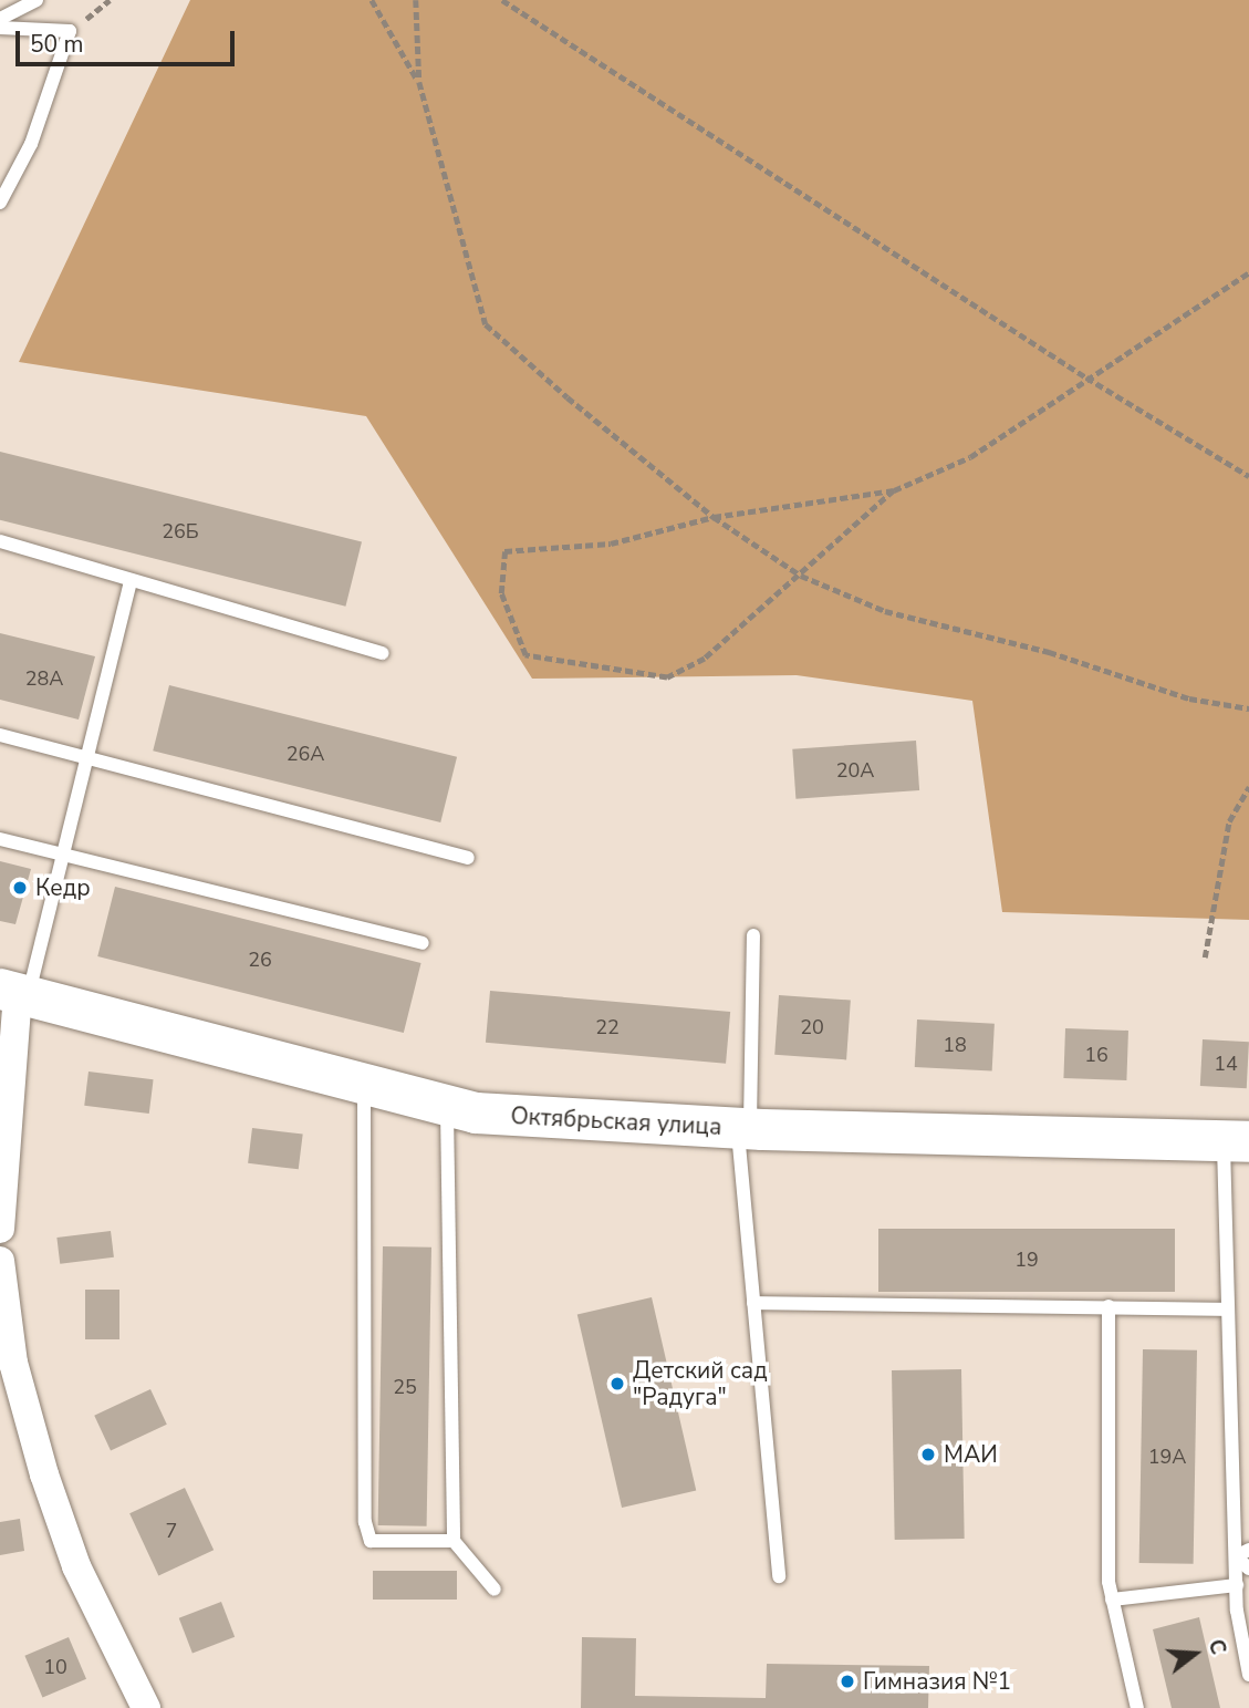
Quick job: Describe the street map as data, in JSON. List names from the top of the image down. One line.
{"streets":{"street":["Октябрьская улица"]},"places":["Кедр","Детский сад \"Радуга\"","МАИ","Гимназия №1"],"house_numbers":["26Б","28А","26А","20А","26","22","20","18","16","14","19","25","19А","7","10"],"scale_bar":"50 m","north":"right"}
